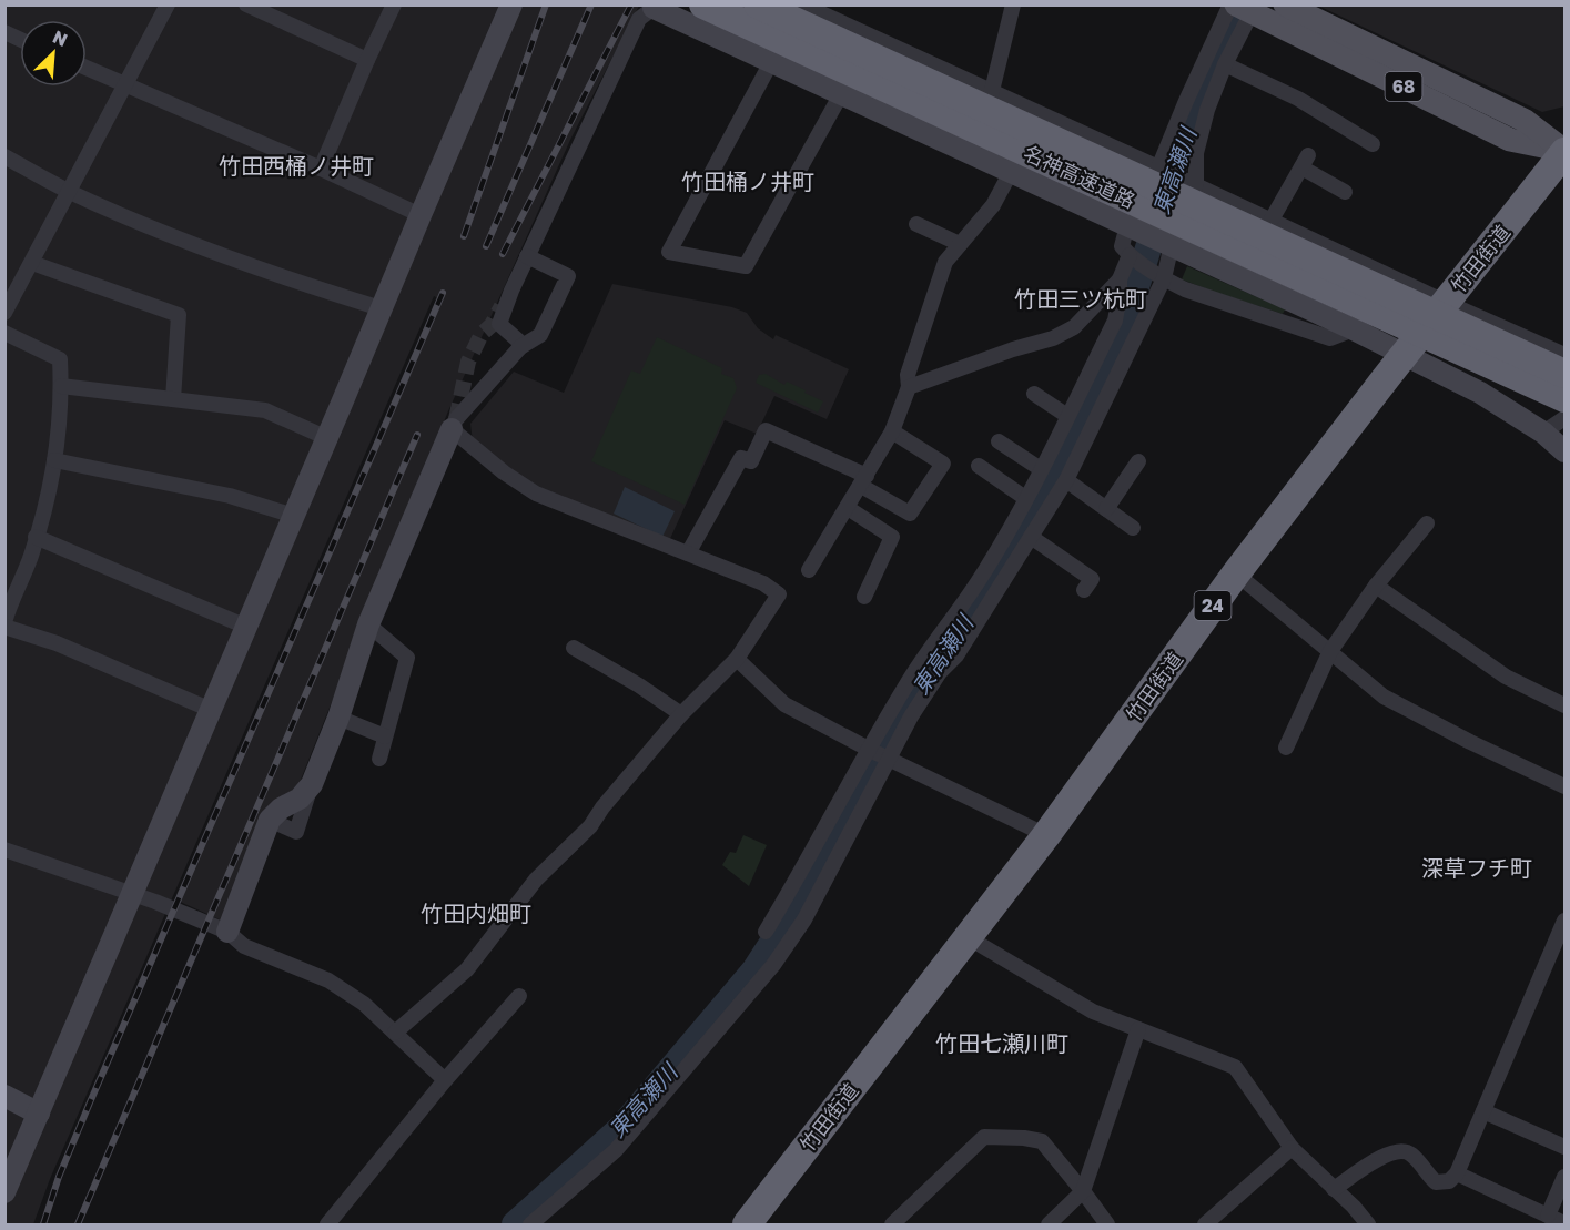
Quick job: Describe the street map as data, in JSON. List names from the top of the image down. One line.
{"streets":{"highway":["名神高速道路","竹田街道","24"],"main road":["68"]},"districts":["竹田西桶ノ井町","竹田桶ノ井町","竹田三ツ杭町","深草フチ町","竹田内畑町","竹田七瀬川町"],"water":["東高瀬川"],"north":"top right"}
